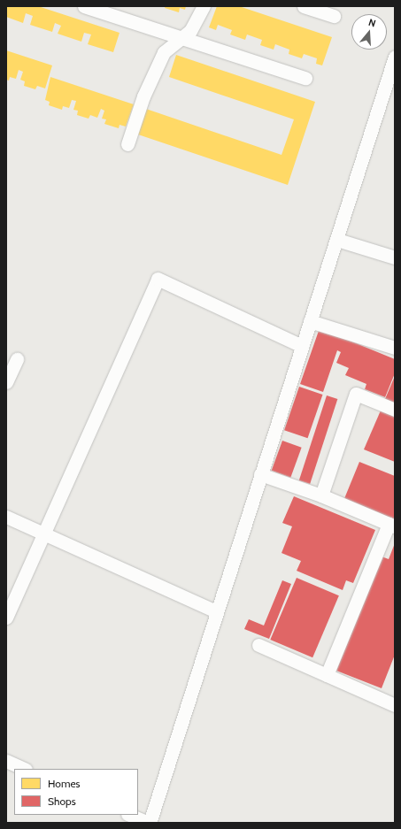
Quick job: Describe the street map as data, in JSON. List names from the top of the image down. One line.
{"legend":["Homes","Shops"],"north":"top"}
